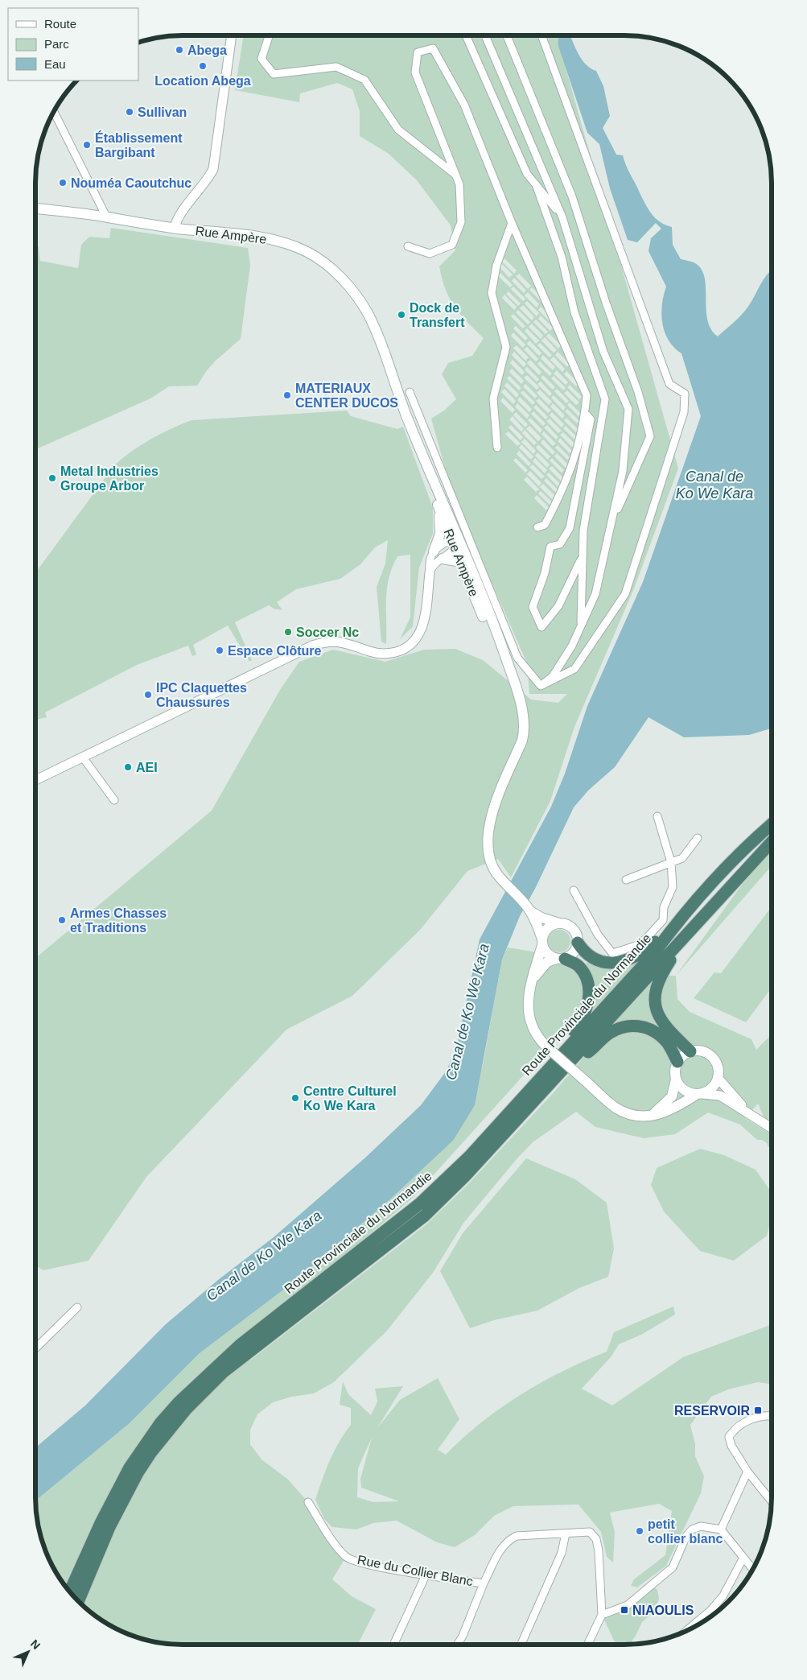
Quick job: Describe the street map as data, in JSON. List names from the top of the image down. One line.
{"streets":{"highway":["Route Provinciale du Normandie"],"main road":["Rue Ampère"],"street":["Rue du Collier Blanc"]},"water":["Canal de Ko We Kara"],"places":{"other":["Abega","Location Abega","Sullivan","Établissement Bargibant","Nouméa Caoutchuc","Dock de Transfert","MATERIAUX CENTER DUCOS","Metal Industries Groupe Arbor","Soccer Nc","Espace Clôture","IPC Claquettes Chaussures","AEI","Armes Chasses et Traditions","Centre Culturel Ko We Kara","petit collier blanc"],"transit":["RESERVOIR","NIAOULIS"]},"legend":["Route","Parc","Eau"],"north":"top right"}
